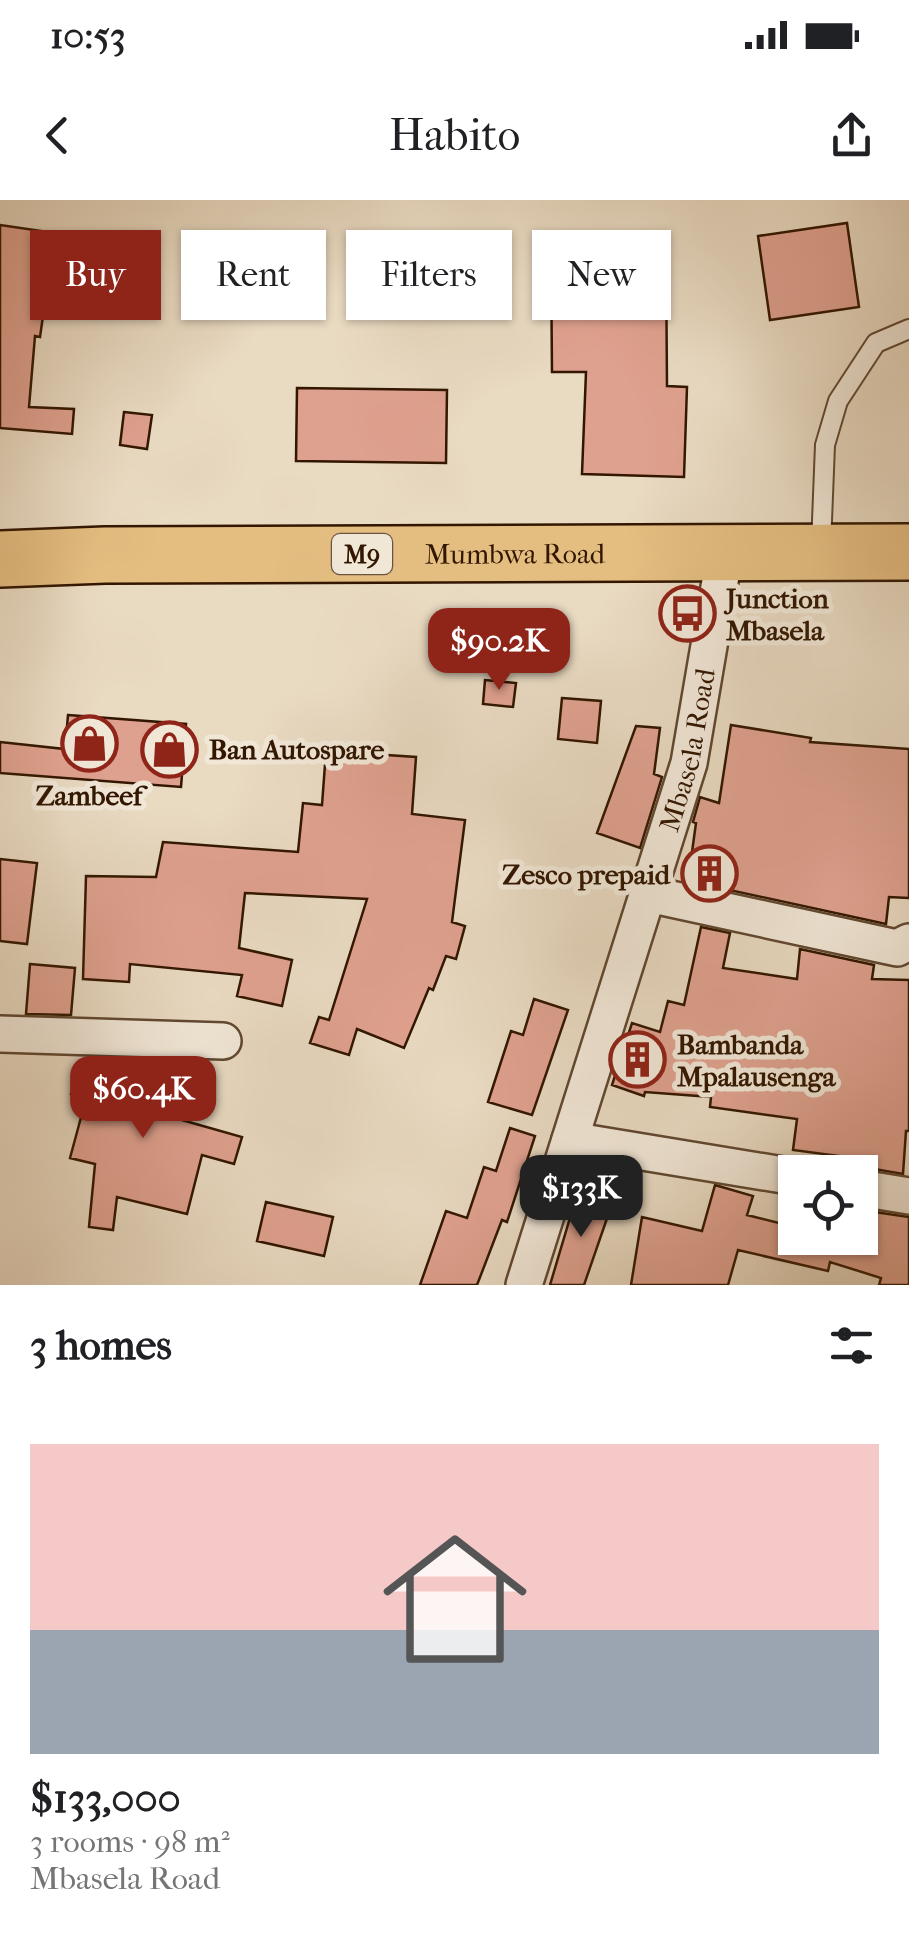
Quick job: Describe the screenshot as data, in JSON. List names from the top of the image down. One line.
{"streets":{"main road":["Mumbwa Road","M9"],"street":["Mbasela Road"]},"crossings":[["Mumbwa Road","Mbasela Road"]],"places":{"bus stop":["Junction Mbasela"],"shop":["Zambeef","Ban Autospare"],"building":["Zesco prepaid","Bambanda Mpalausenga"]},"page":{"status":"10:53","header":"Habito","chip":["Buy","Rent","Filters","New"],"price":["$90.2K","$60.4K","$133K"],"heading":"3 homes","list":[{"name":"$133,000","note":"3 rooms · 98 m² · Mbasela Road"}]}}
